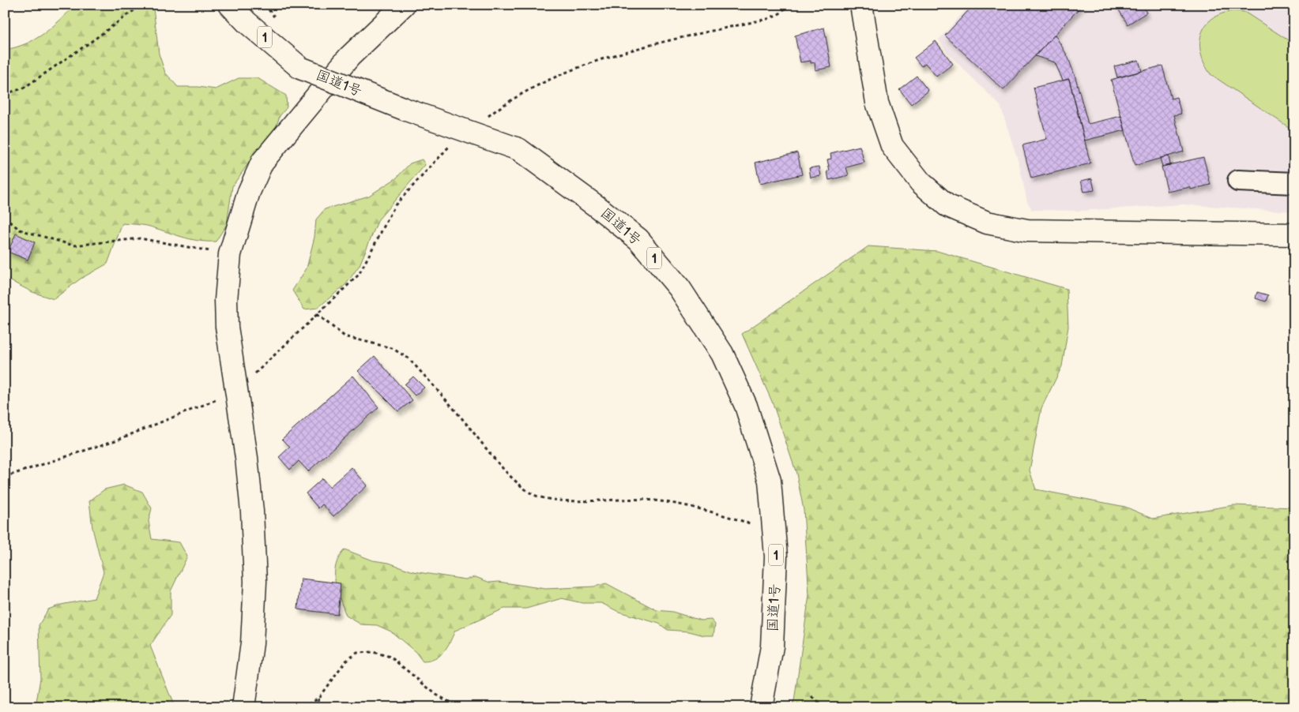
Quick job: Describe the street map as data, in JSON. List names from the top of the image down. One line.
{"streets":{"main road":["1","国道1号"]}}
